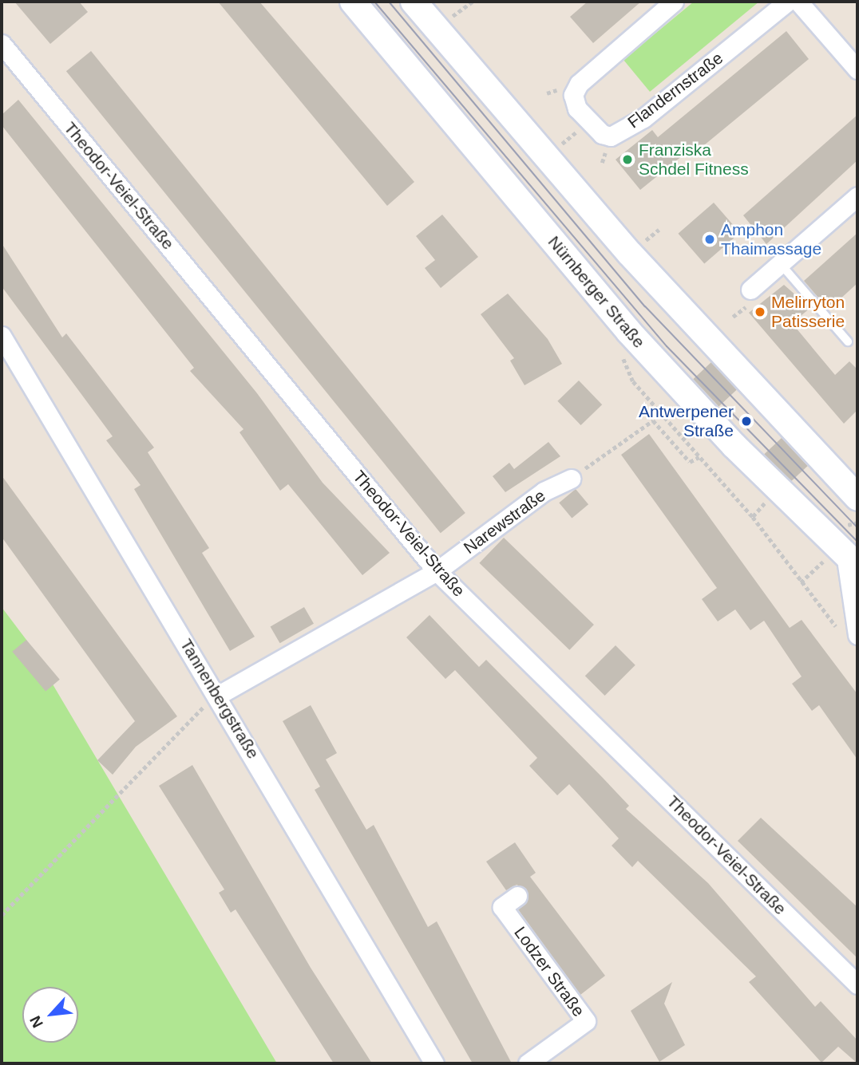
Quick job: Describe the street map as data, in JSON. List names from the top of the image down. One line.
{"streets":{"main road":["Nürnberger Straße"],"street":["Flandernstraße","Theodor-Veiel-Straße","Narewstraße","Tannenbergstraße","Lodzer Straße"]},"crossings":[["Theodor-Veiel-Straße","Narewstraße"],["Narewstraße","Tannenbergstraße"]],"places":["Franziska Schdel Fitness","Amphon Thaimassage","Melirryton Patisserie","Antwerpener Straße"],"north":"bottom left"}
